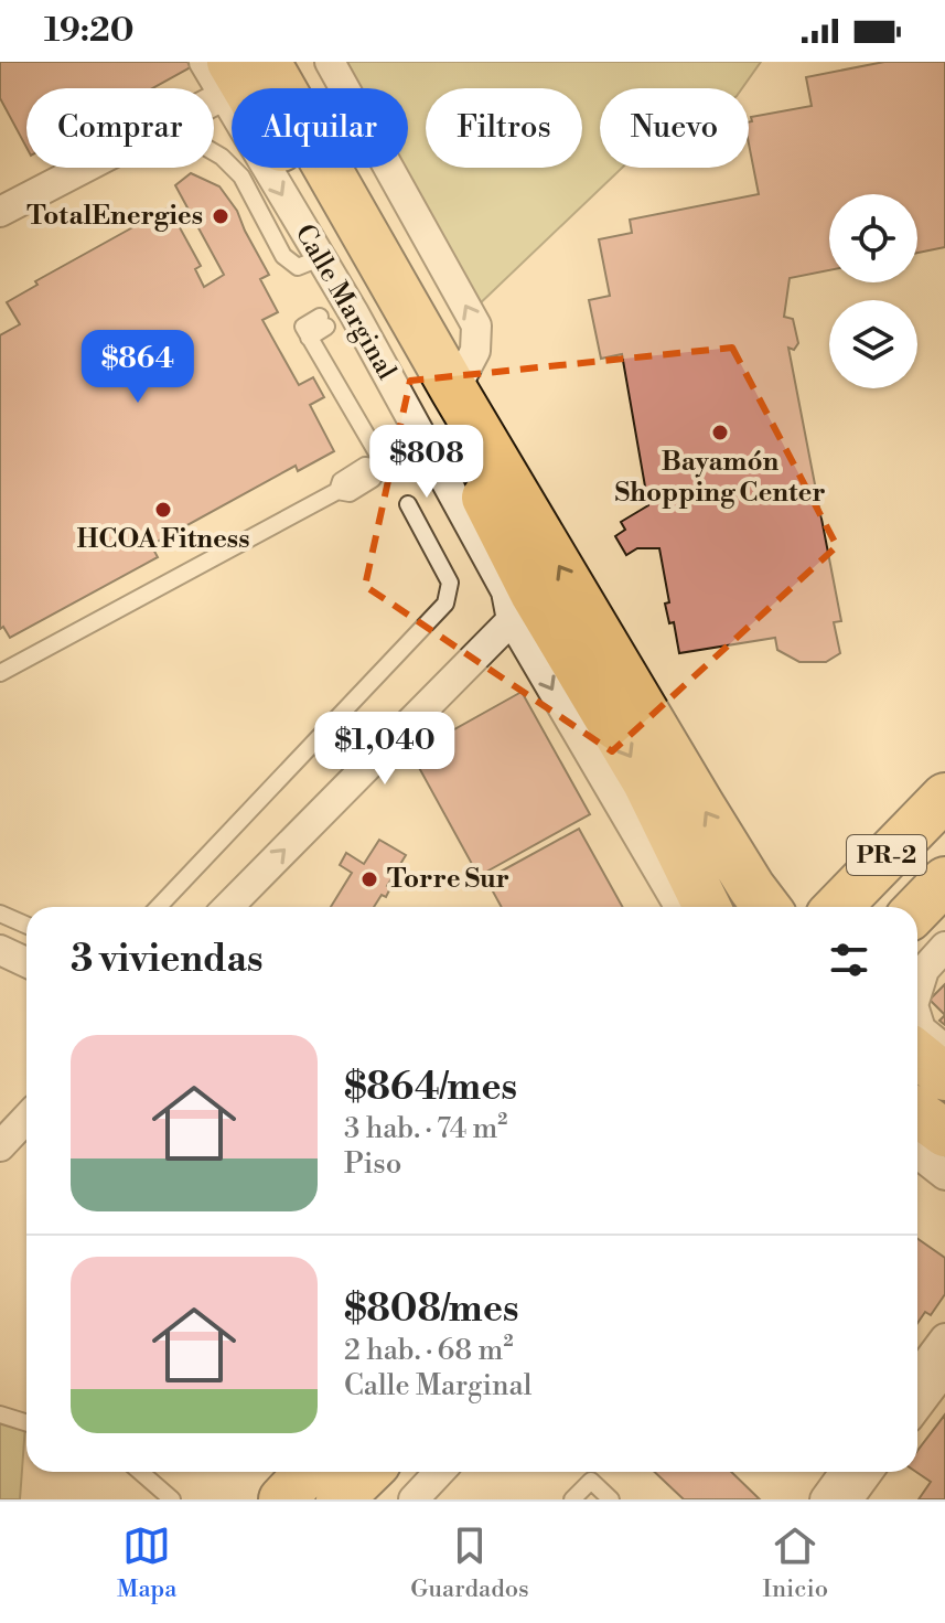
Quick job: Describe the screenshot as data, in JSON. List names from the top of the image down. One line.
{"streets":{"main road":["PR-2"],"street":["Calle Marginal"]},"places":["TotalEnergies","Bayamón Shopping Center","HCOA Fitness","Torre Sur"],"page":{"status":"19:20","chip":["Comprar","Alquilar","Filtros","Nuevo"],"price":["$864","$808","$1,040"],"heading":"3 viviendas","list":[{"name":"$864/mes","note":"3 hab. · 74 m² · Piso"},{"name":"$808/mes","note":"2 hab. · 68 m² · Calle Marginal"}],"tabs":["Mapa","Guardados","Inicio"]}}
